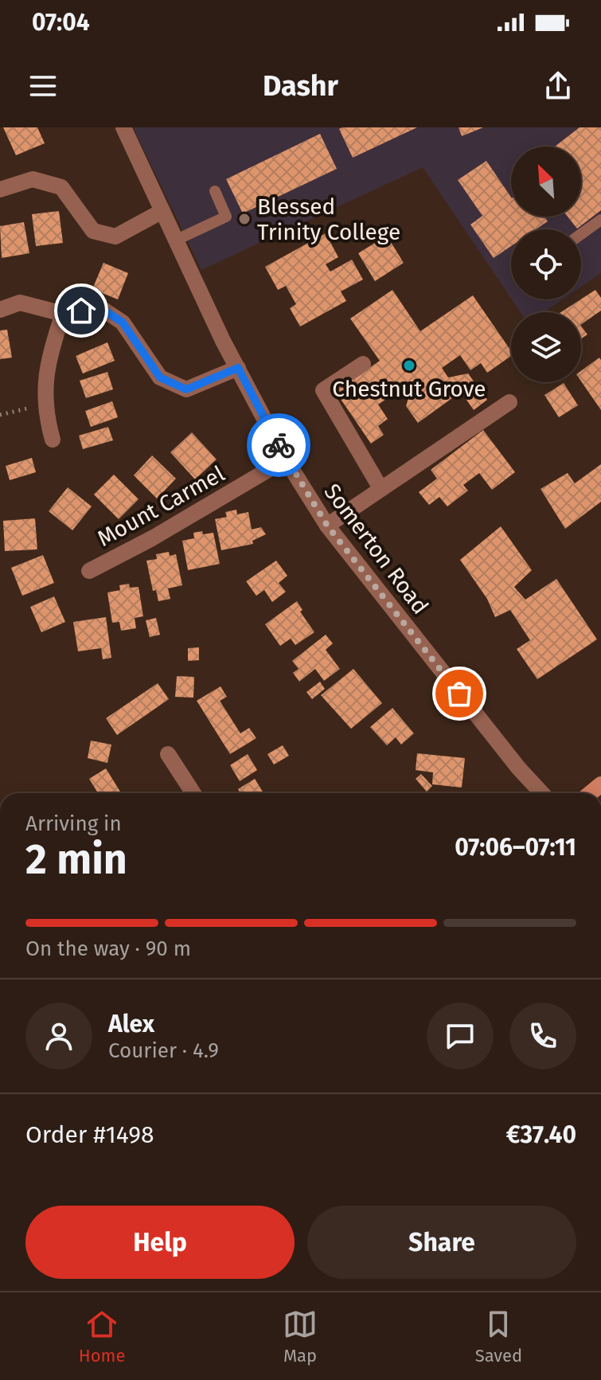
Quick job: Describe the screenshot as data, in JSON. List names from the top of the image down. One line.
{"streets":{"street":["Mount Carmel","Somerton Road"]},"crossings":[["Mount Carmel","Somerton Road"]],"places":["Blessed Trinity College","Chestnut Grove"],"north":"top left","page":{"status":"07:04","header":"Dashr","heading":["2 min","Arriving in","07:06–07:11"],"panel":["Alex","Courier · 4.9","Order #1498","€37.40"],"bar":"On the way · 90 m","buttons":["Help","Share"],"tabs":["Home","Map","Saved"]}}
